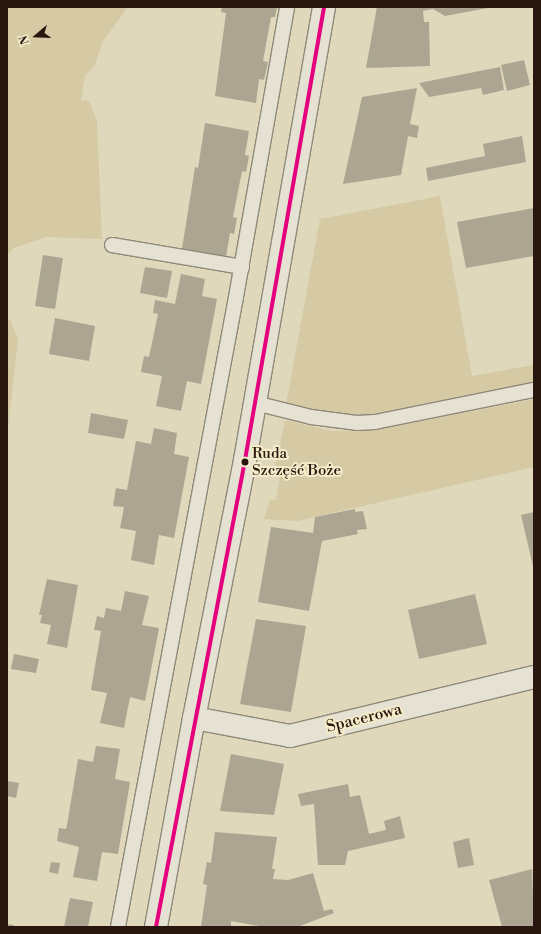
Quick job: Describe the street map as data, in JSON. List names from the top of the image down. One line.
{"streets":{"street":["Spacerowa"]},"places":["Ruda Szczęść Boże"],"north":"left"}
